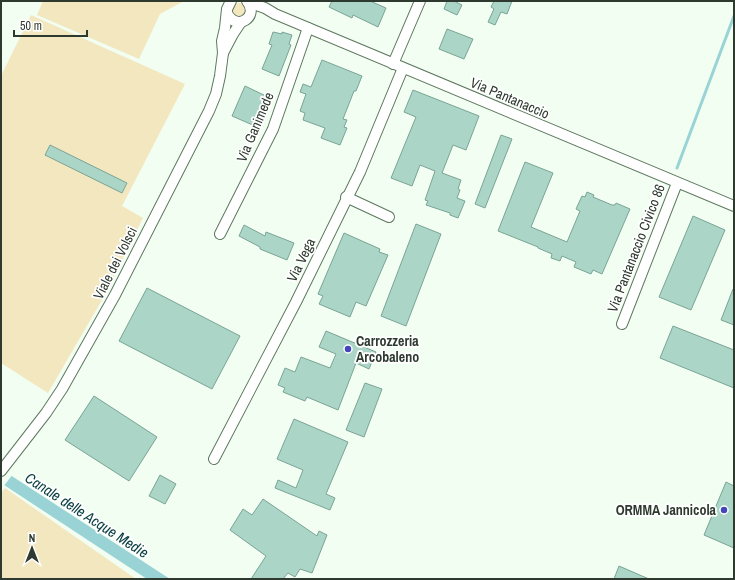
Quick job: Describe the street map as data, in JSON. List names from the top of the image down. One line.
{"streets":{"street":["Via Pantanaccio","Via Ganimede","Via Pantanaccio Civico 86","Via Vega","Viale dei Volsci"]},"crossings":[["Via Pantanaccio","Via Ganimede"],["Via Pantanaccio","Via Pantanaccio Civico 86"],["Via Pantanaccio","Via Vega"],["Via Pantanaccio","Viale dei Volsci"]],"water":["Canale delle Acque Medie"],"places":["Carrozzeria Arcobaleno","ORMMA Jannicola"],"scale_bar":"50 m","north":"top"}
